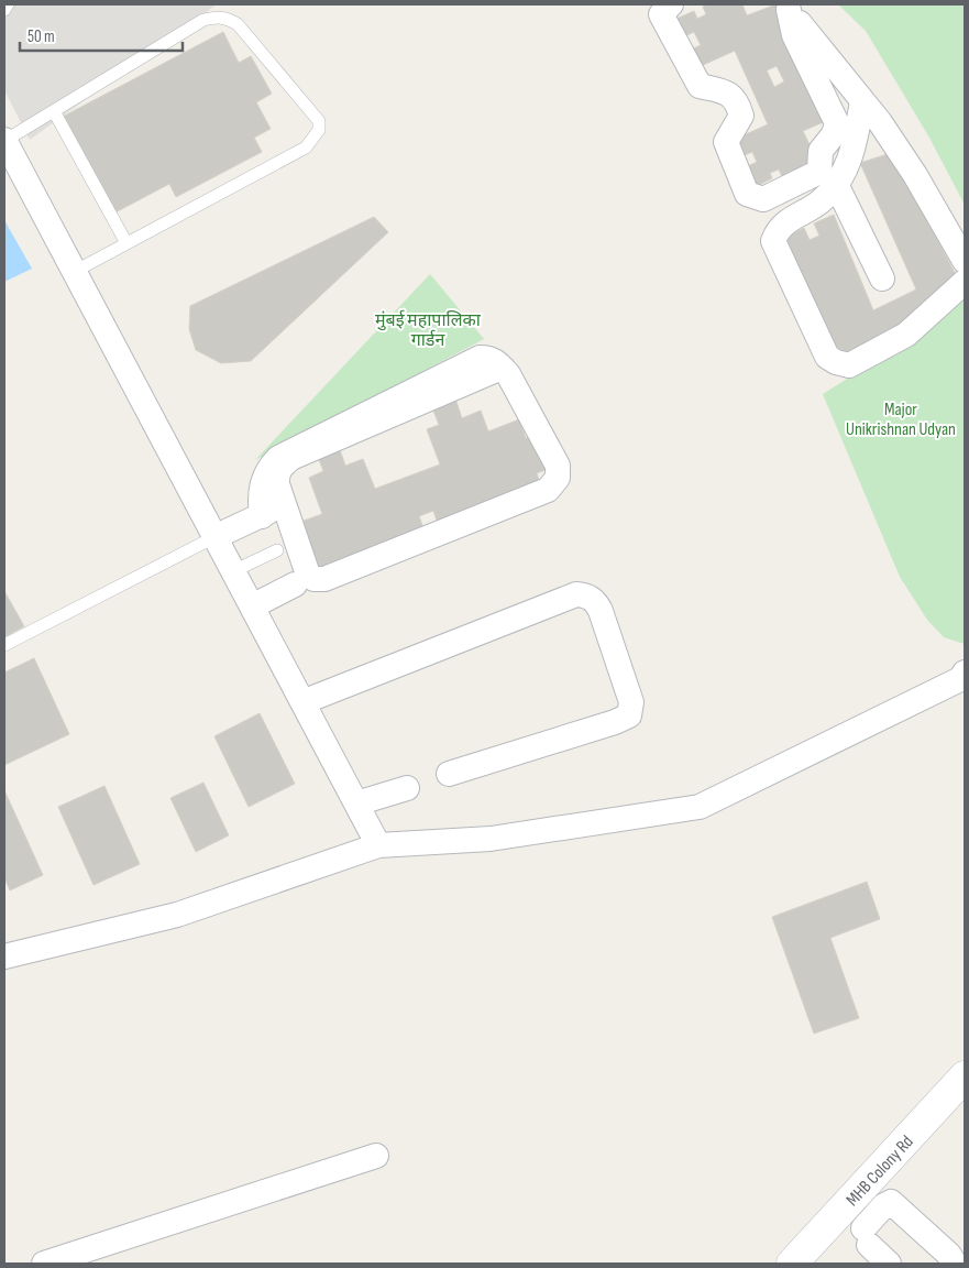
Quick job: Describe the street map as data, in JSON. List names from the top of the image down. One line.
{"streets":{"street":["MHB Colony Rd"]},"parks":["मुंबई महापालिका गार्डन","Major Unikrishnan Udyan"],"scale_bar":"50 m"}
